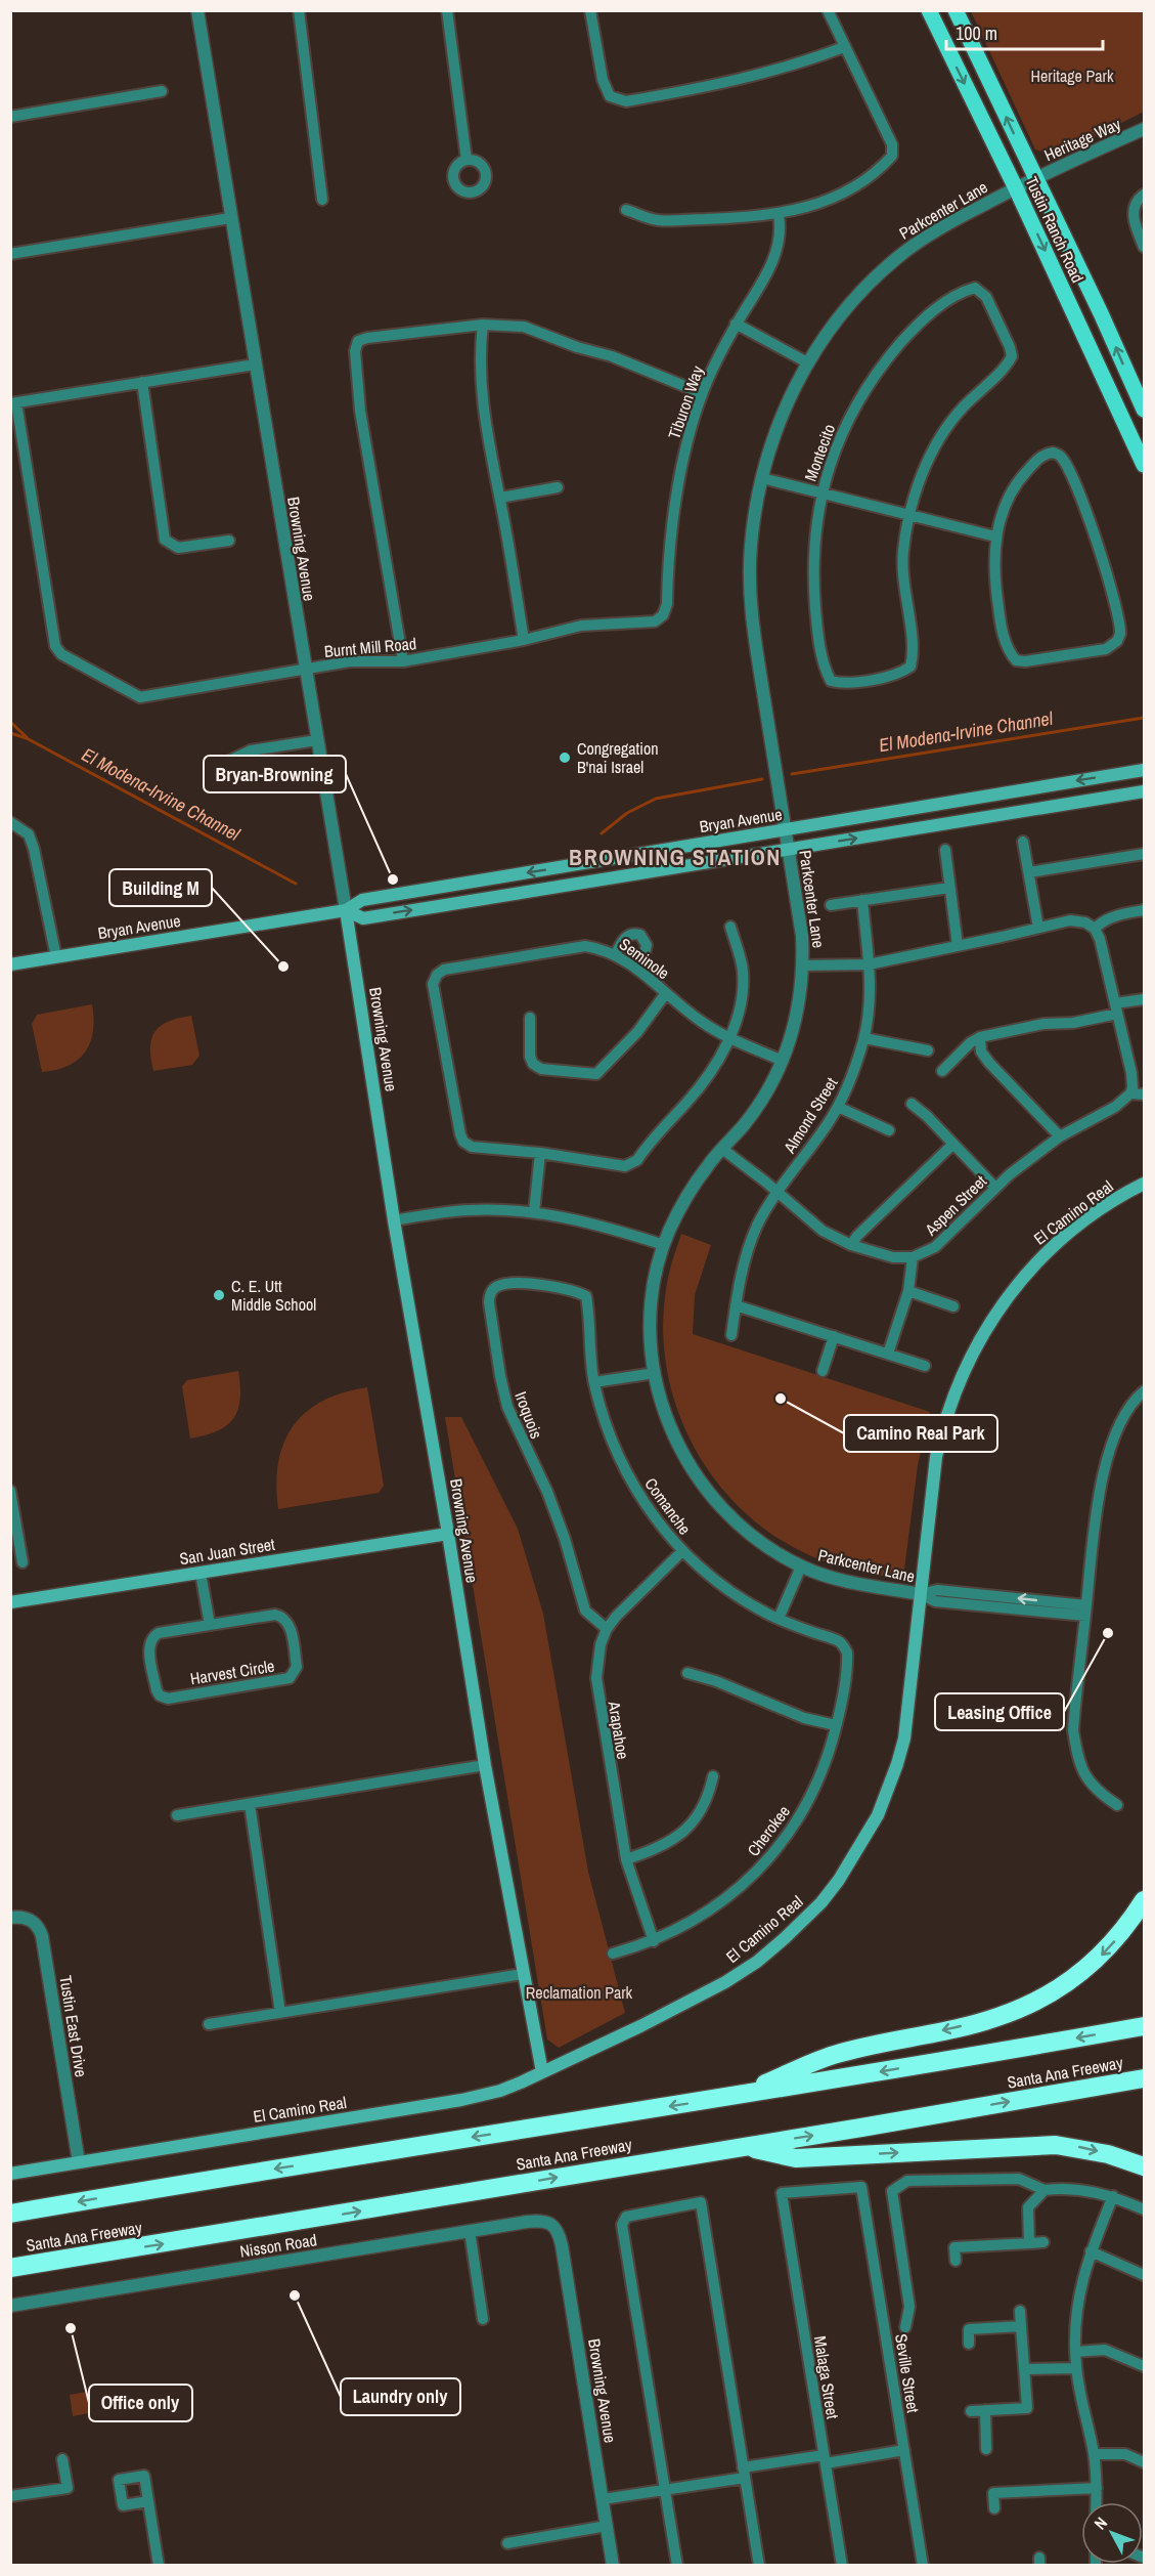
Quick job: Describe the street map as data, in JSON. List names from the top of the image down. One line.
{"streets":{"highway":["Santa Ana Freeway"],"main road":["Tustin Ranch Road","Browning Avenue","Bryan Avenue","El Camino Real","San Juan Street"],"street":["Heritage Way","Parkcenter Lane","Tiburon Way","Montecito","Burnt Mill Road","Seminole","Almond Street","Aspen Street","Iroquois","Comanche","Harvest Circle","Arapahoe","Cherokee","Tustin East Drive","Nisson Road","Seville Street","Malaga Street"]},"crossings":[["Heritage Way","Parkcenter Lane"],["Heritage Way","Tustin Ranch Road"],["Parkcenter Lane","Tustin Ranch Road"],["Parkcenter Lane","Bryan Avenue"],["Parkcenter Lane","Seminole"],["Parkcenter Lane","El Camino Real"],["Tiburon Way","Burnt Mill Road"],["Browning Avenue","Burnt Mill Road"],["Browning Avenue","Bryan Avenue"],["Browning Avenue","El Camino Real"],["Browning Avenue","San Juan Street"],["Browning Avenue","Nisson Road"],["El Camino Real","Tustin East Drive"],["Iroquois","Comanche"],["Iroquois","Arapahoe"],["Comanche","Arapahoe"],["Comanche","Cherokee"],["Arapahoe","Cherokee"],["Seville Street","Malaga Street"]],"districts":["BROWNING STATION"],"water":["El Modena-Irvine Channel"],"parks":["Heritage Park","Reclamation Park"],"places":["Congregation B'nai Israel","Bryan-Browning","Building M","C. E. Utt Middle School","Camino Real Park","Leasing Office","Laundry only","Office only"],"scale_bar":"100 m","north":"top left"}
